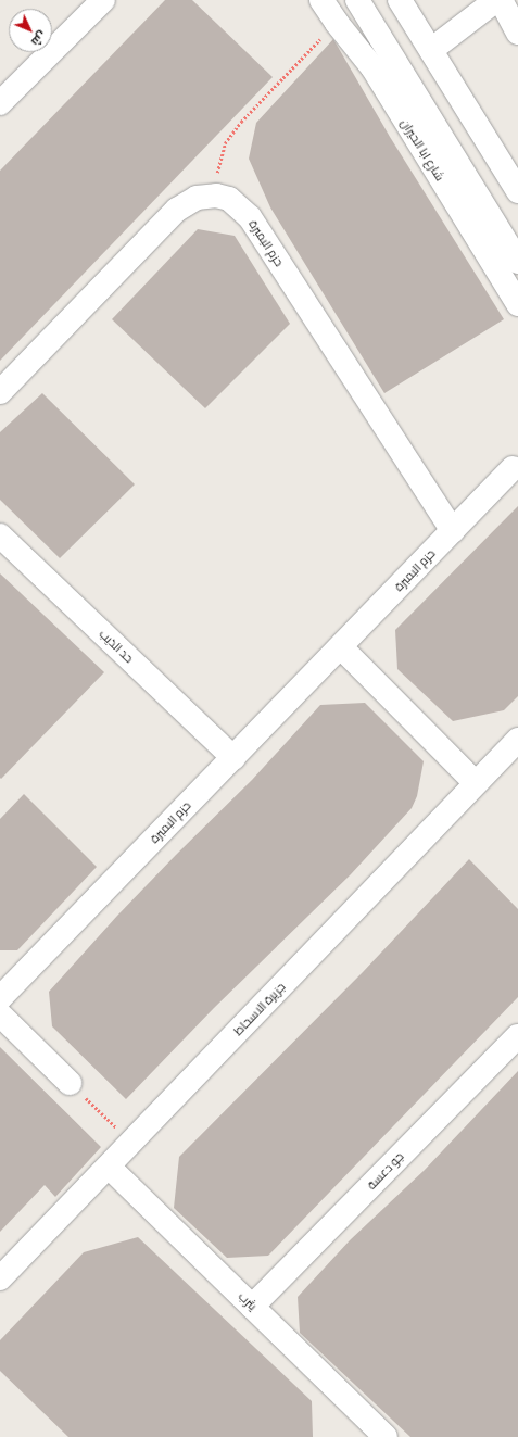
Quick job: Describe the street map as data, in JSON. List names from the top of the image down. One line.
{"streets":{"street":["شارع ابا الحيران","حزم البمبرة","حد الذيب","جزيرة الاسحاط","جو دعسة","يثرب"]},"crossings":[["حزم البمبرة","حد الذيب"],["جزيرة الاسحاط","يثرب"],["جو دعسة","يثرب"]],"north":"bottom right"}
